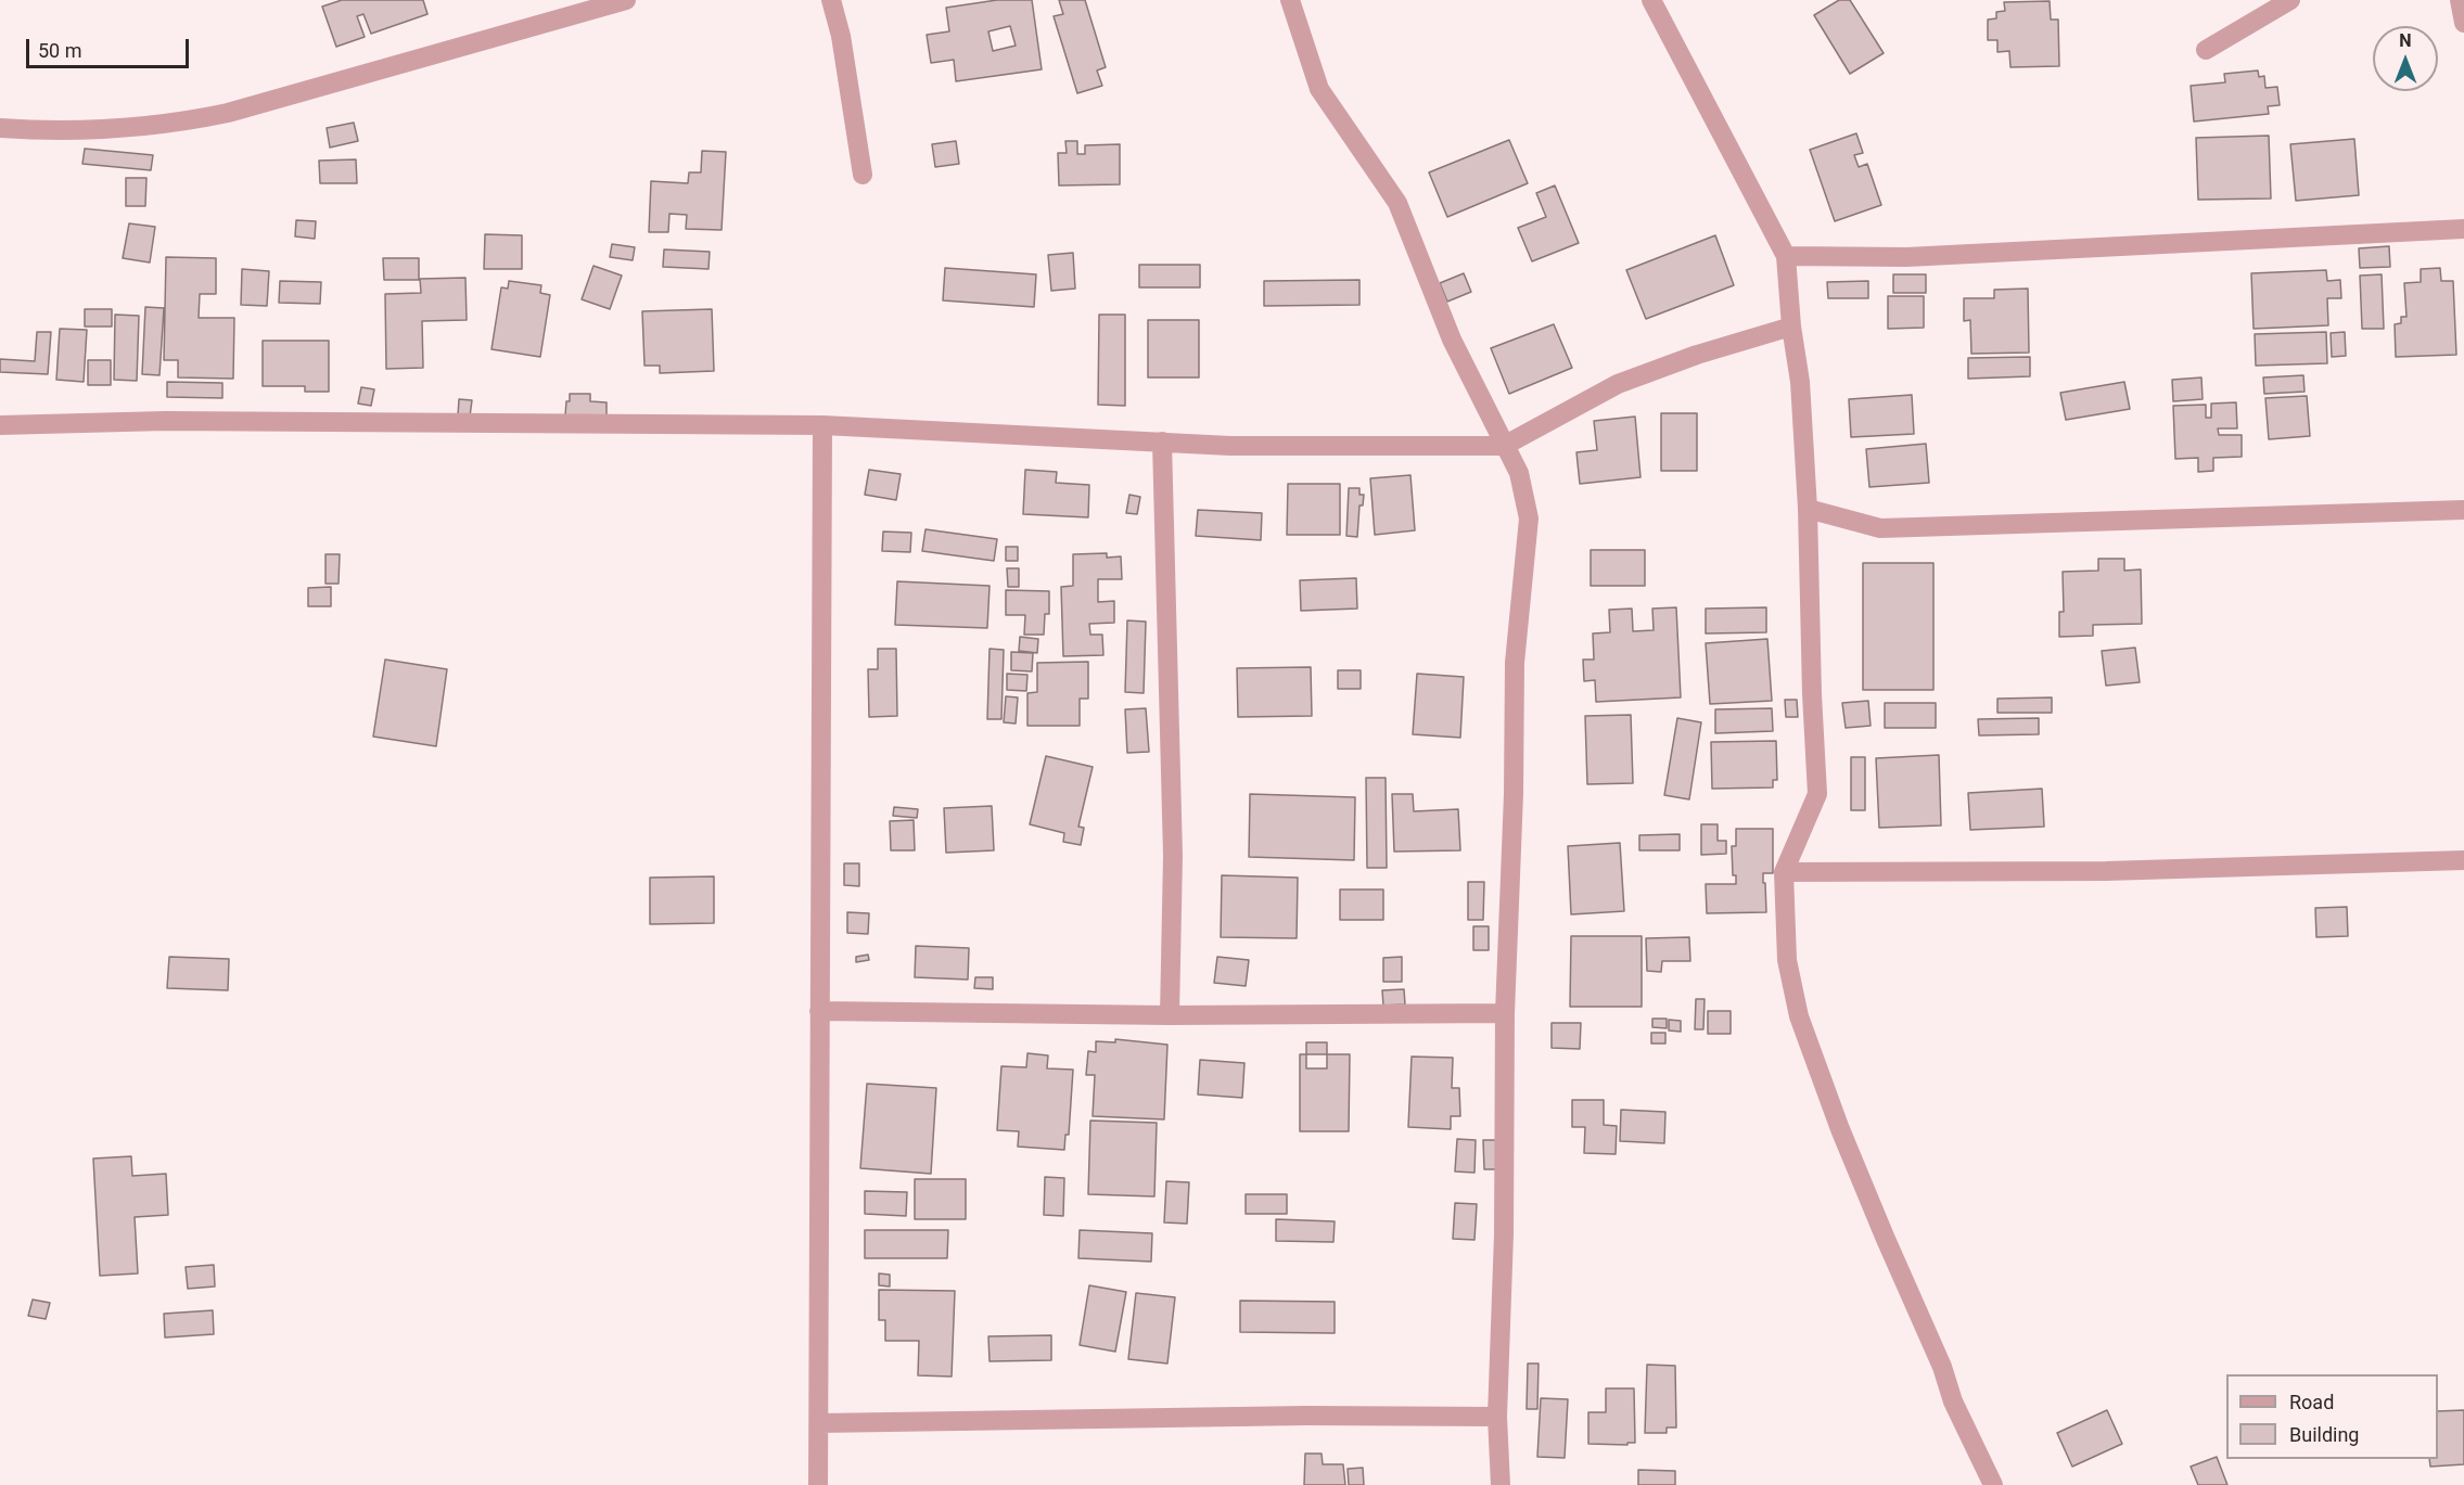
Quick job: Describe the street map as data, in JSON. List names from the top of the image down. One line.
{"legend":["Road","Building"],"scale_bar":"50 m","north":"top"}
